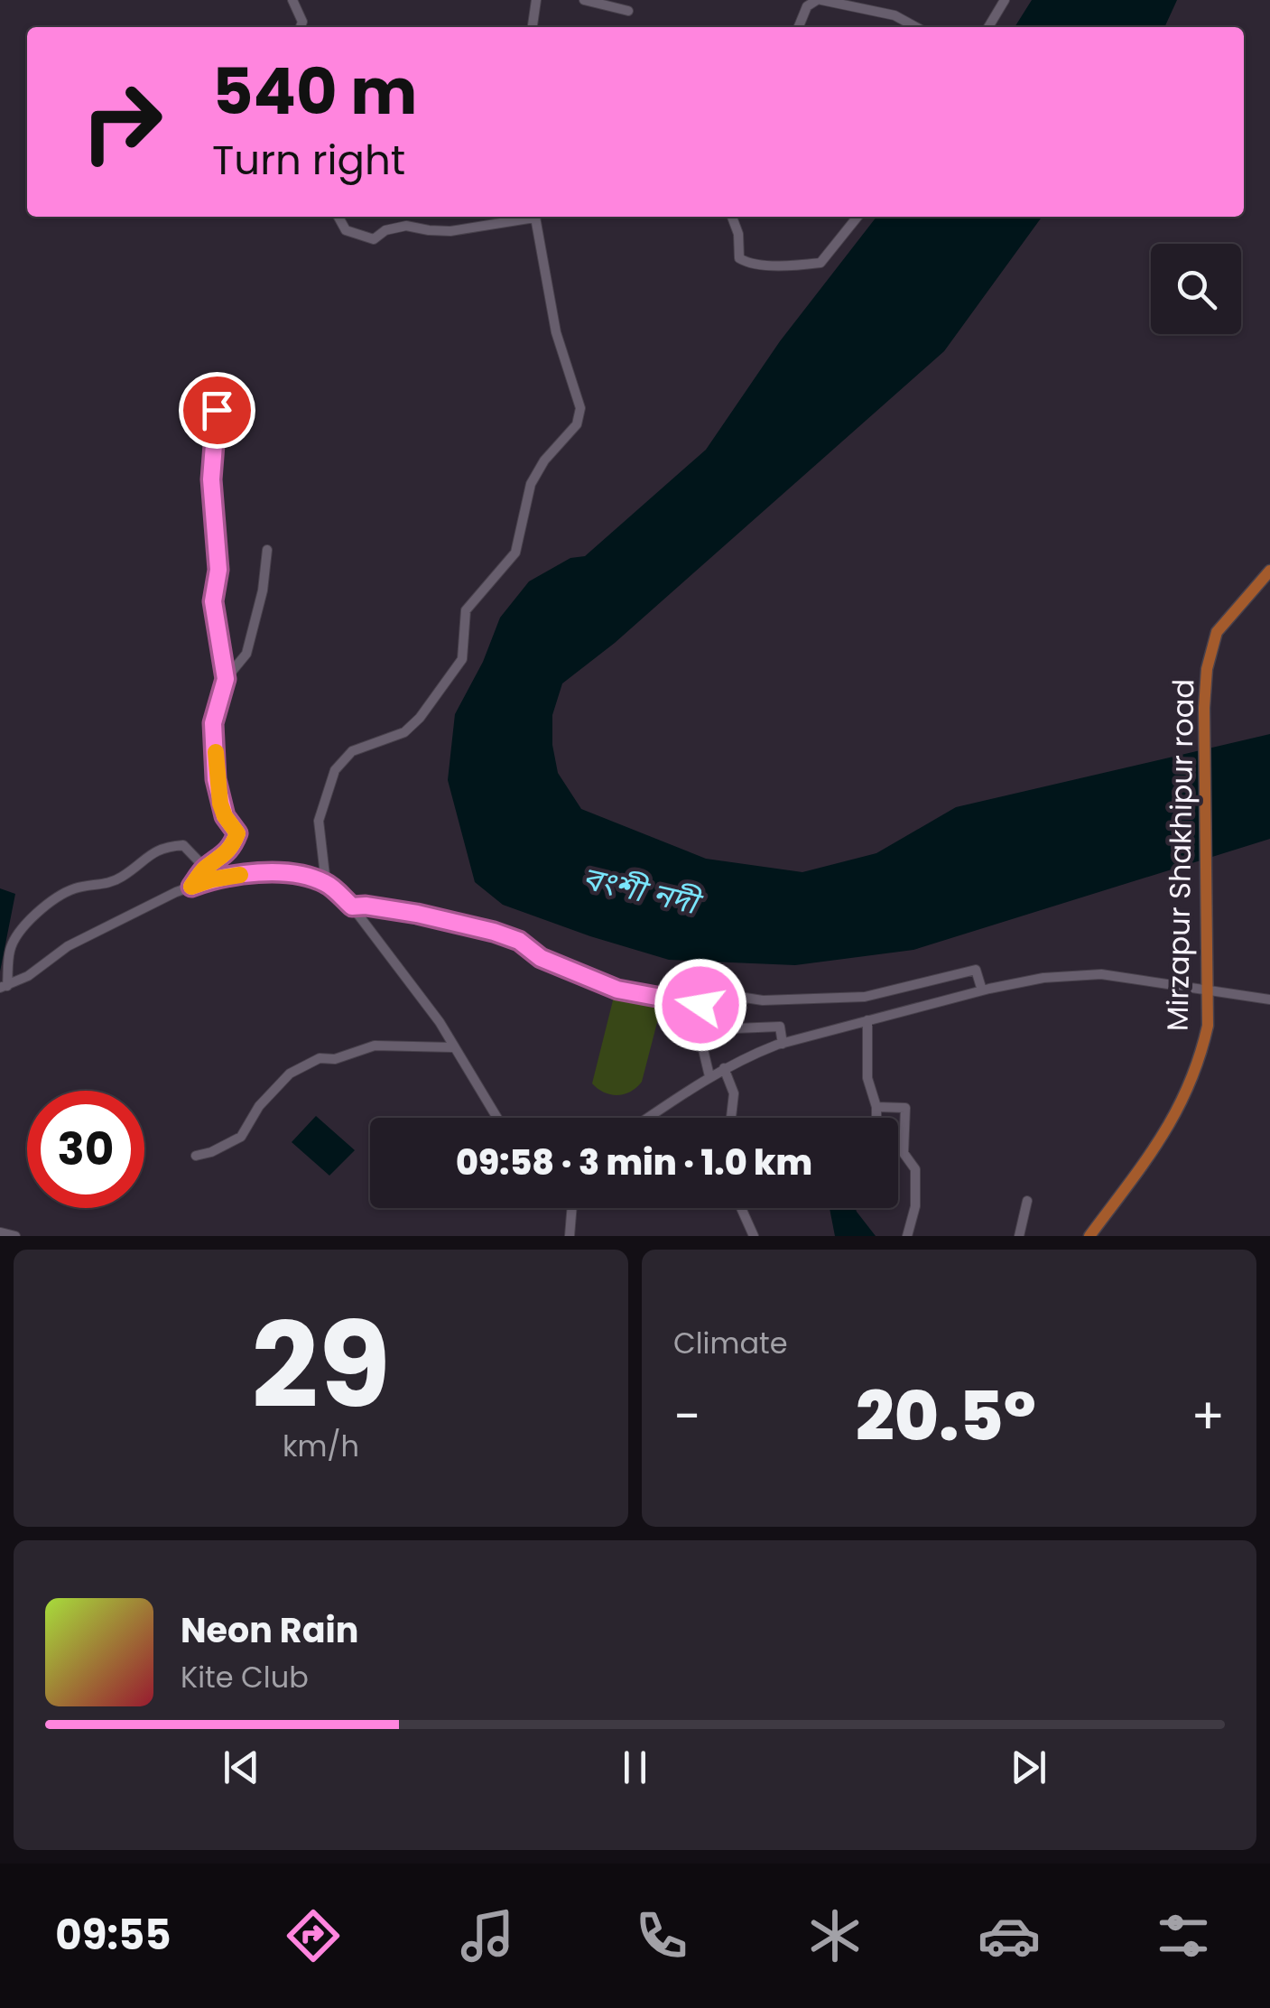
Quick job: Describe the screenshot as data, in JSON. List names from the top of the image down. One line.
{"streets":{"main road":["Mirzapur Shakhipur road"]},"water":["বংশী নদী"],"page":{"turn":["540 m","Turn right"],"limit":"30","trip":"09:58 · 3 min · 1.0 km","tile":[["29","km/h"],"Climate"],"heat":["−","20.5°","+"],"song":["Neon Rain","Kite Club"],"tabs":"09:55"}}
